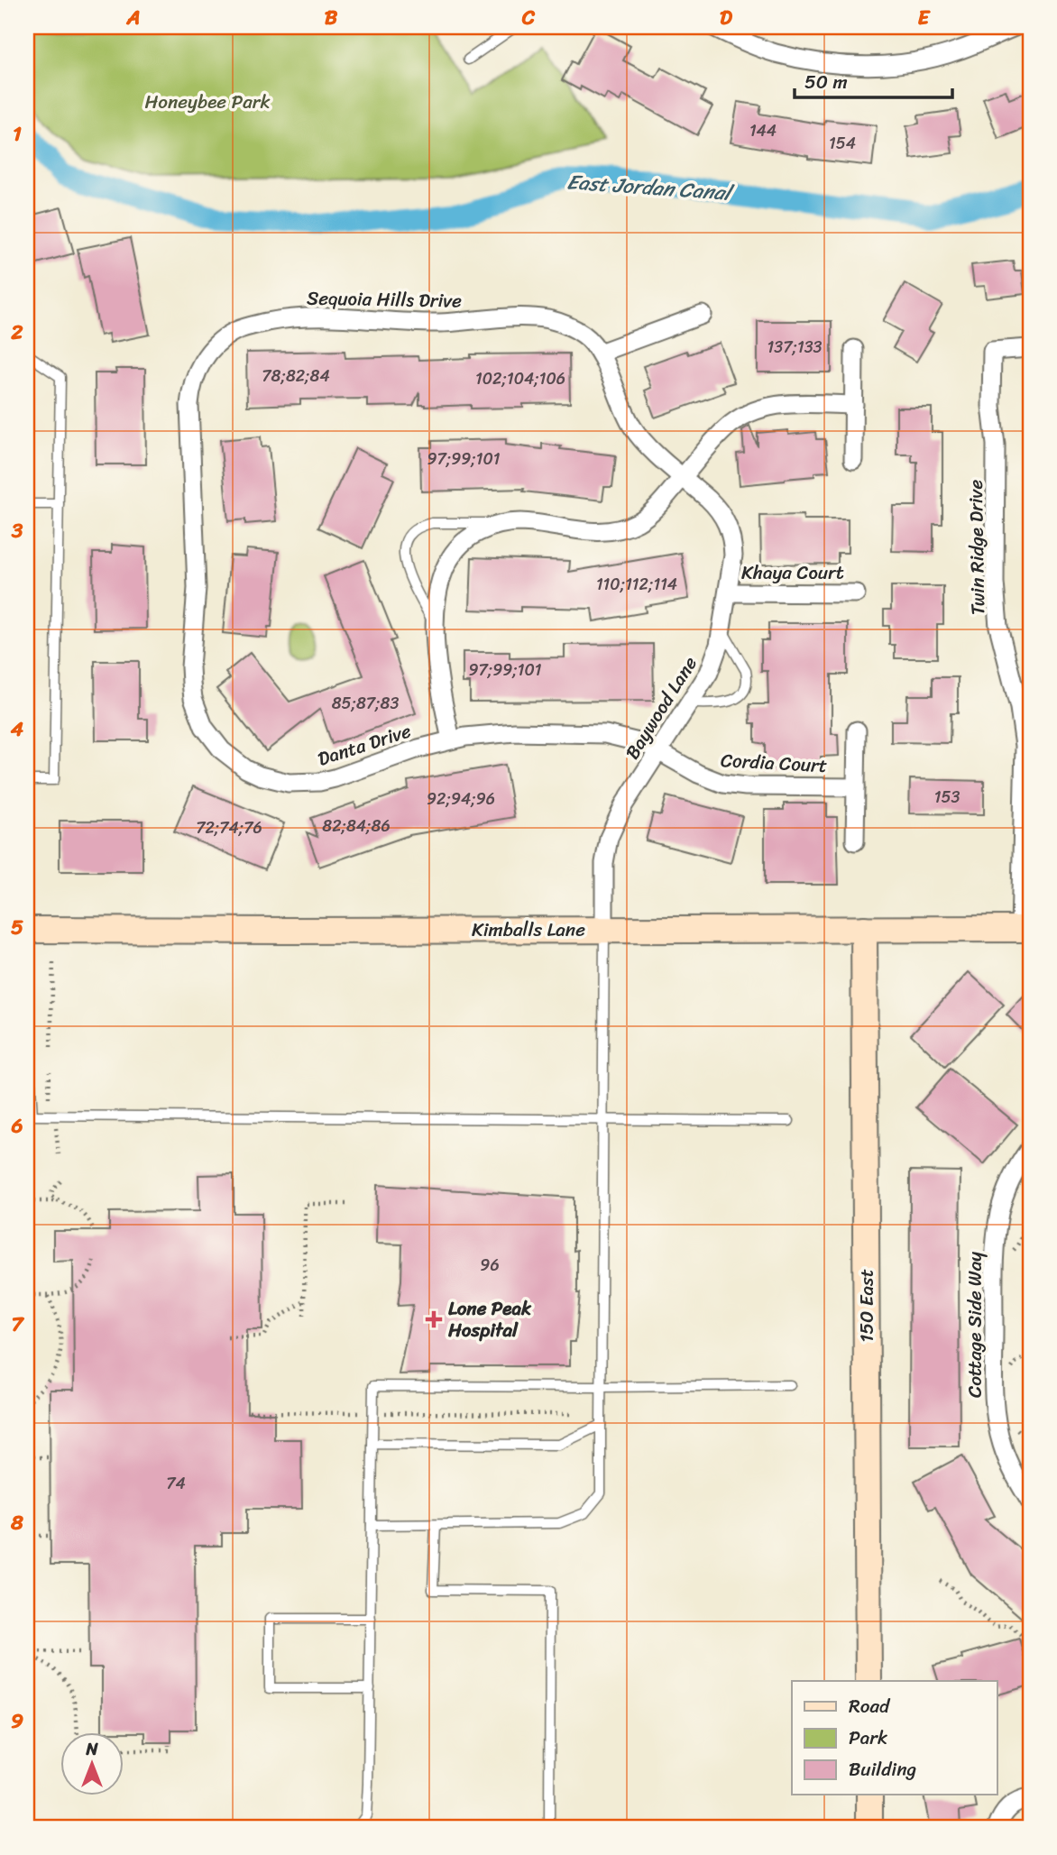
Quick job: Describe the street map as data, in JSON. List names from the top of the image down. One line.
{"streets":{"street":["Sequoia Hills Drive","Twin Ridge Drive","Khaya Court","Baywood Lane","Danta Drive","Cordia Court","Kimballs Lane","150 East","Cottage Side Way"]},"crossings":[["Sequoia Hills Drive","Baywood Lane"],["Sequoia Hills Drive","Danta Drive"],["Twin Ridge Drive","Kimballs Lane"],["Khaya Court","Baywood Lane"],["Baywood Lane","Danta Drive"],["Baywood Lane","Cordia Court"],["Baywood Lane","Kimballs Lane"],["Danta Drive","Cordia Court"],["Kimballs Lane","150 East"]],"water":["East Jordan Canal"],"parks":["Honeybee Park"],"places":{"health":["Lone Peak Hospital"]},"house_numbers":["144","154","137;133","78;82;84","102;104;106","97;99;101","110;112;114","97;99;101","85;87;83","153","92;94;96","82;84;86","72;74;76","96","74"],"legend":["Road","Park","Building"],"scale_bar":"50 m","north":"top","grid":{"columns":["A","B","C","D","E"],"rows":["1","2","3","4","5","6","7","8","9"]}}
